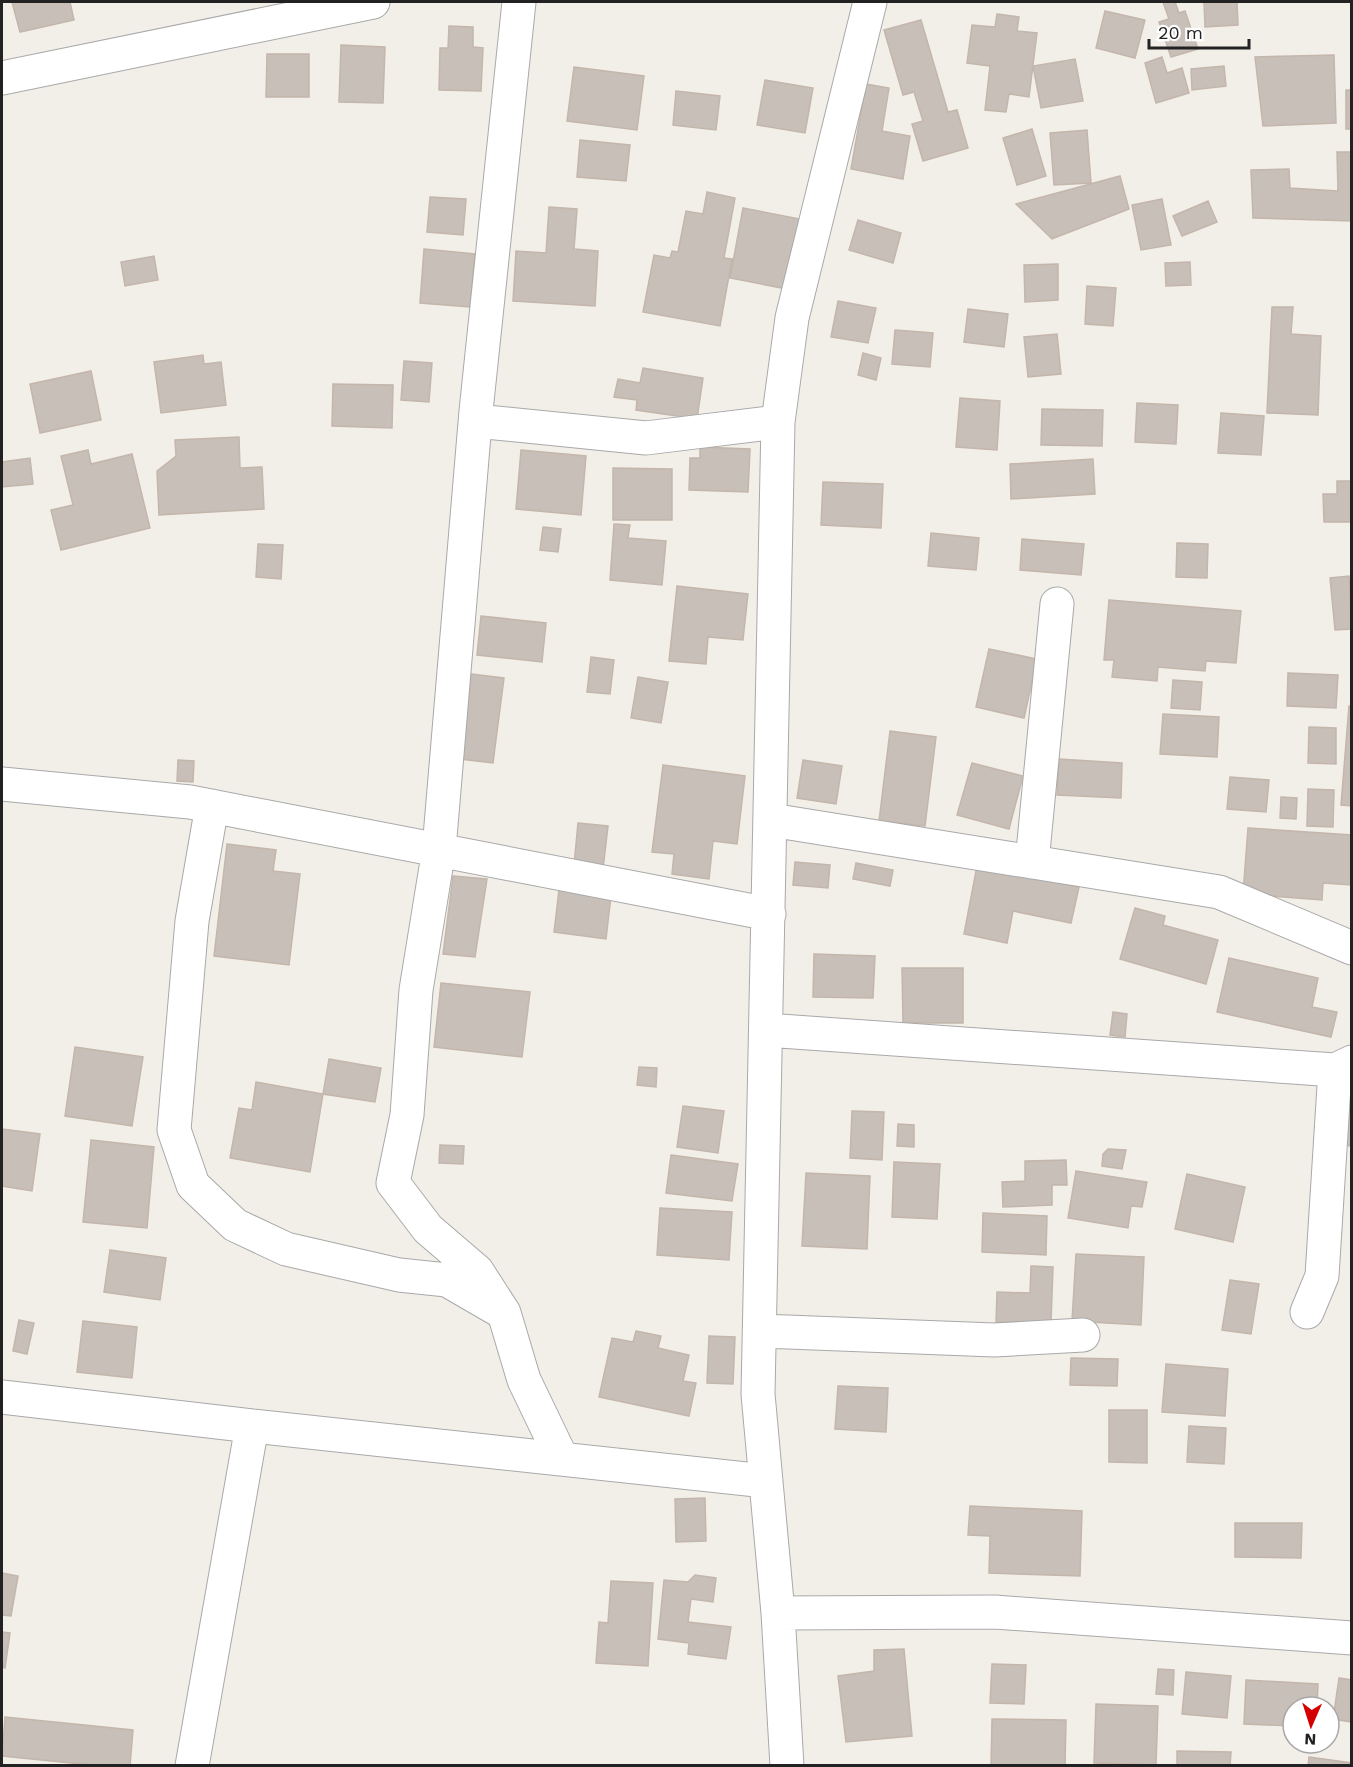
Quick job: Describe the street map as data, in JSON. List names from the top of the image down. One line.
{"scale_bar":"20 m","north":"bottom"}
